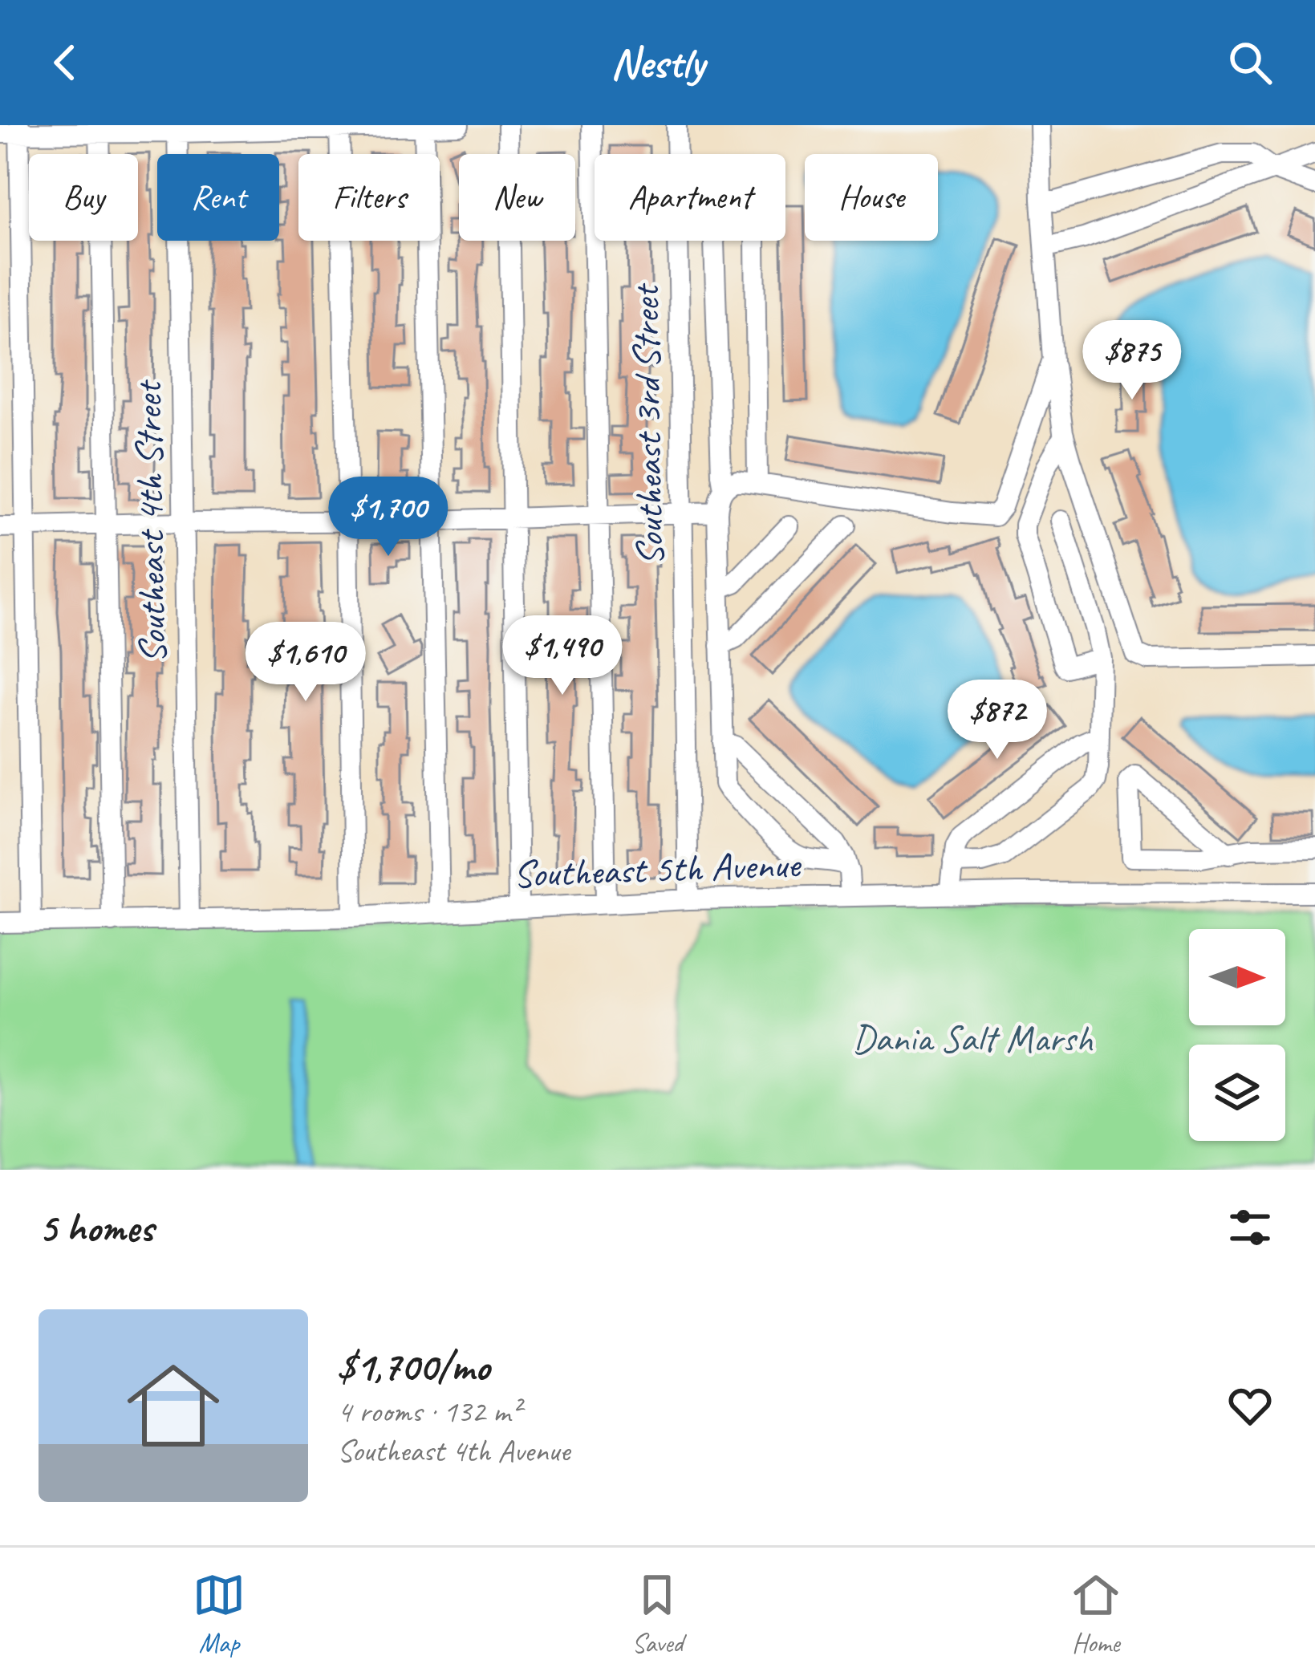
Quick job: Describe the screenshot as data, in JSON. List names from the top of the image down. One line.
{"streets":{"street":["Southeast 3rd Street","Southeast 4th Street","Southeast 5th Avenue"]},"crossings":[["Southeast 3rd Street","Southeast 5th Avenue"],["Southeast 4th Street","Southeast 5th Avenue"]],"parks":["Dania Salt Marsh"],"north":"right","page":{"header":"Nestly","chip":["Buy","Rent","Filters","New","Apartment","House"],"price":["$875","$1,700","$1,490","$1,610","$872"],"heading":"5 homes","list":[{"name":"$1,700/mo","note":"4 rooms · 132 m² · Southeast 4th Avenue"}],"tabs":["Map","Saved","Home"]}}
